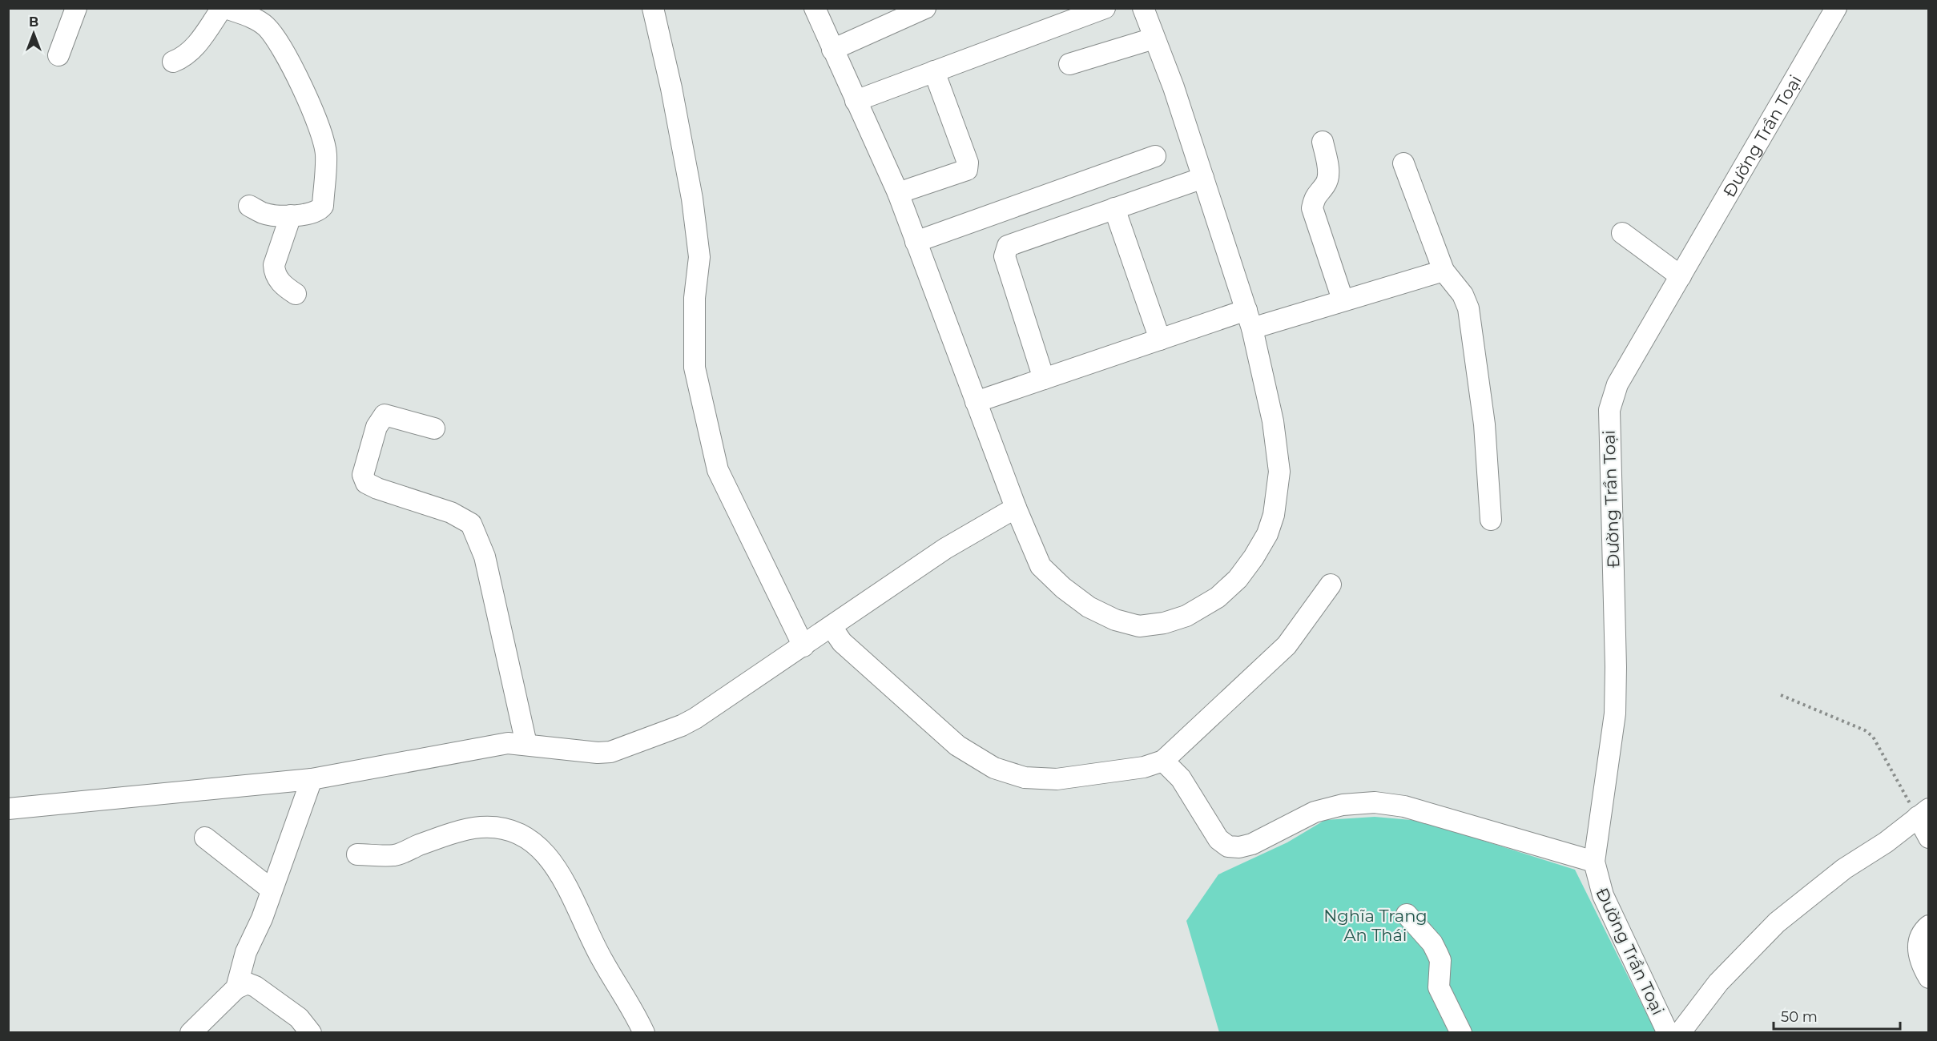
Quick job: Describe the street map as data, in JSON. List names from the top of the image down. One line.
{"streets":{"street":["Đường Trần Toại"]},"parks":["Nghĩa Trang An Thái"],"scale_bar":"50 m","north":"top"}
